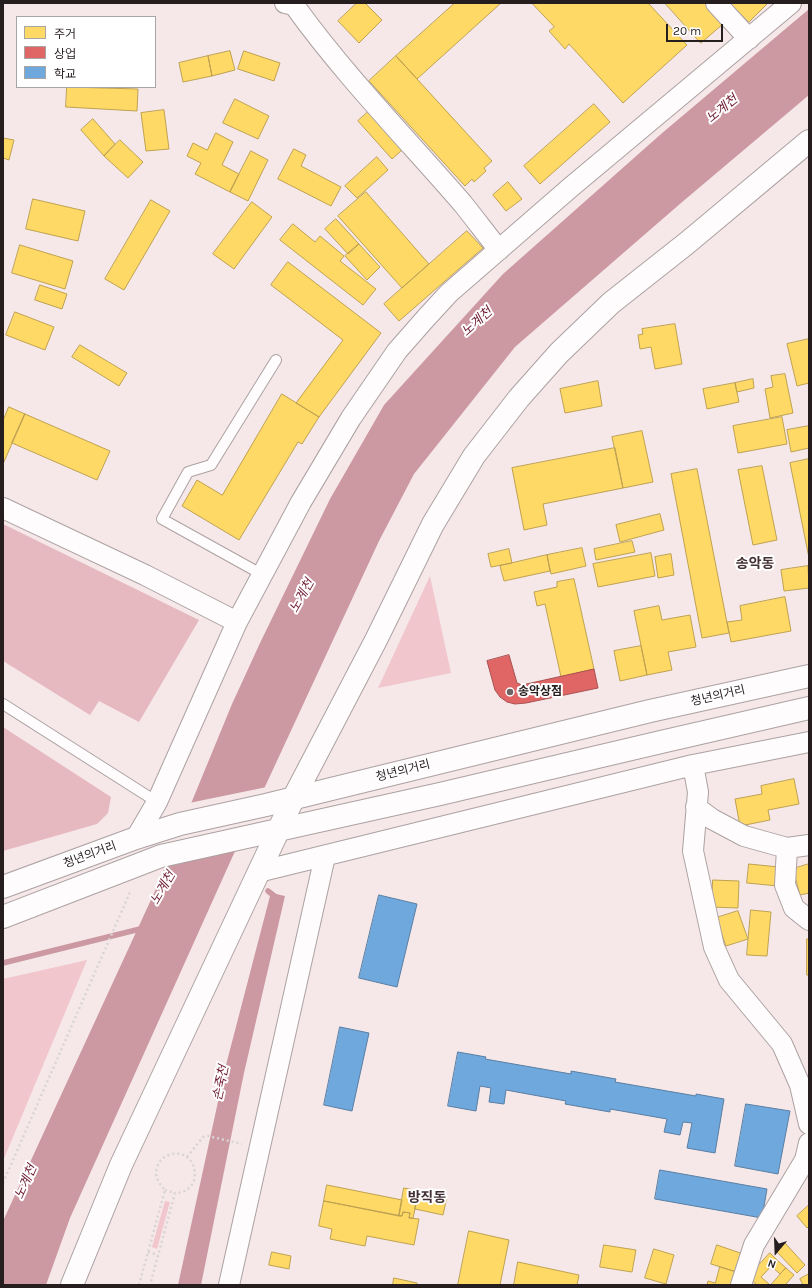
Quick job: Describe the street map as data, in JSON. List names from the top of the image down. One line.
{"streets":{"main road":["청년의거리"]},"districts":["송악동","방직동"],"water":["노계천","손죽천"],"places":["송악상점"],"legend":["주거","상업","학교"],"scale_bar":"20 m","north":"bottom"}
